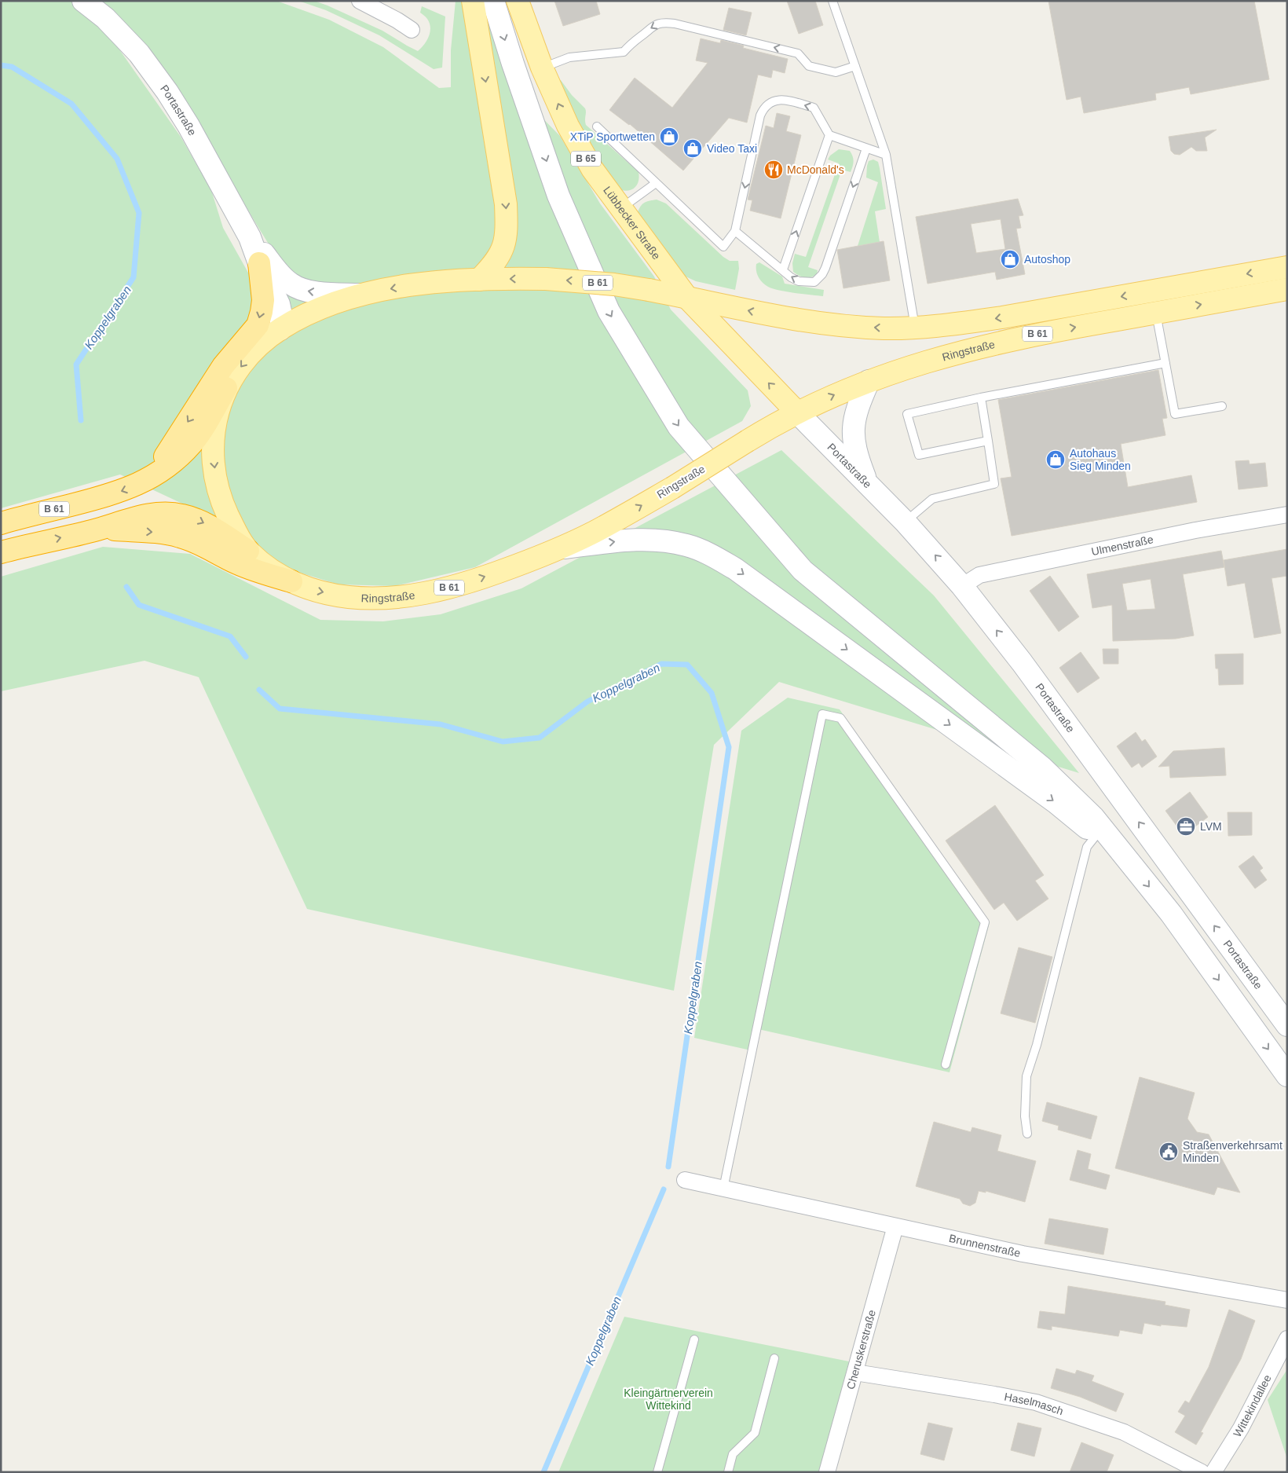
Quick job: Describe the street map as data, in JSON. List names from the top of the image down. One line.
{"streets":{"highway":["B 61"],"main road":["Portastraße","B 65","Lübbecker Straße","Ringstraße"],"street":["Ulmenstraße","Brunnenstraße","Cheruskerstraße","Haselmasch","Wittekindallee"]},"crossings":[["Portastraße","Lübbecker Straße"],["Portastraße","B 61"],["Portastraße","Ringstraße"],["Portastraße","Ulmenstraße"],["Lübbecker Straße","B 61"],["Lübbecker Straße","Ringstraße"],["B 61","Ringstraße"],["Brunnenstraße","Cheruskerstraße"],["Cheruskerstraße","Haselmasch"]],"water":["Koppelgraben"],"parks":["Kleingärtnerverein Wittekind"],"places":{"shop":["XTiP Sportwetten","Video Taxi","Autoshop","Autohaus Sieg Minden"],"restaurant":["McDonald's"],"office":["LVM"],"public building":["Straßenverkehrsamt Minden"]}}
